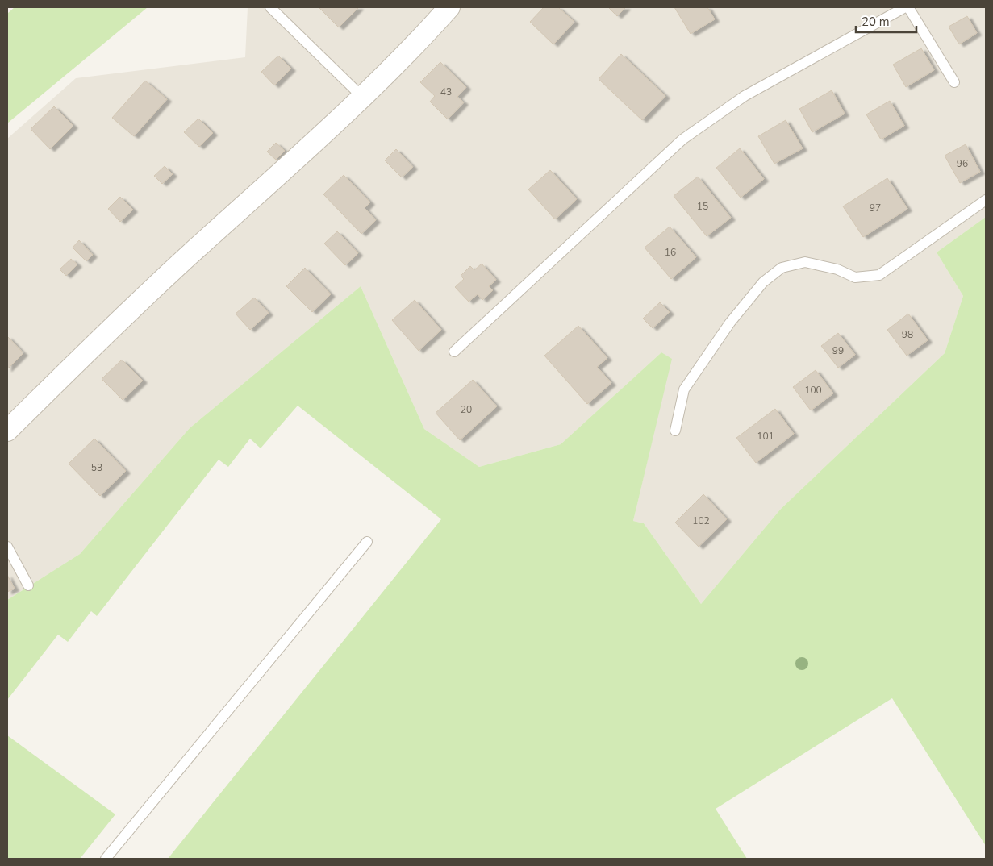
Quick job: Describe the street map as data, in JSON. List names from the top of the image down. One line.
{"house_numbers":["43","96","15","97","16","98","99","100","20","101","53","102"],"scale_bar":"20 m"}
